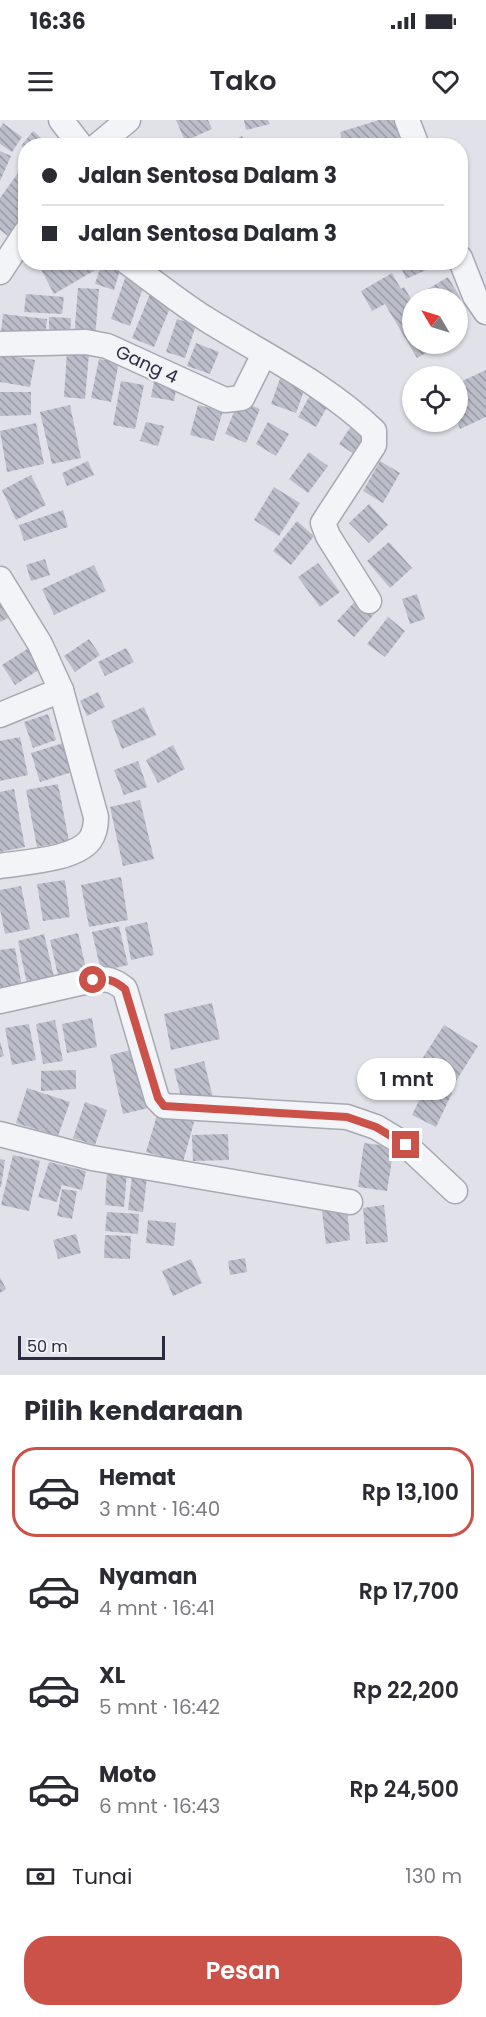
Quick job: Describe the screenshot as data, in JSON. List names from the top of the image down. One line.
{"streets":{"street":["Gang 4"]},"scale_bar":"50 m","north":"top left","page":{"status":"16:36","header":"Tako","banner":["Jalan Sentosa Dalam 3","Jalan Sentosa Dalam 3"],"bubble":"1 mnt","scale":"50 m","heading":"Pilih kendaraan","list":[{"name":"Hemat","note":"3 mnt · 16:40","value":"Rp 13,100"},{"name":"Nyaman","note":"4 mnt · 16:41","value":"Rp 17,700"},{"name":"XL","note":"5 mnt · 16:42","value":"Rp 22,200"},{"name":"Moto","note":"6 mnt · 16:43","value":"Rp 24,500"}],"pay":["Tunai","130 m"],"buttons":"Pesan"}}
